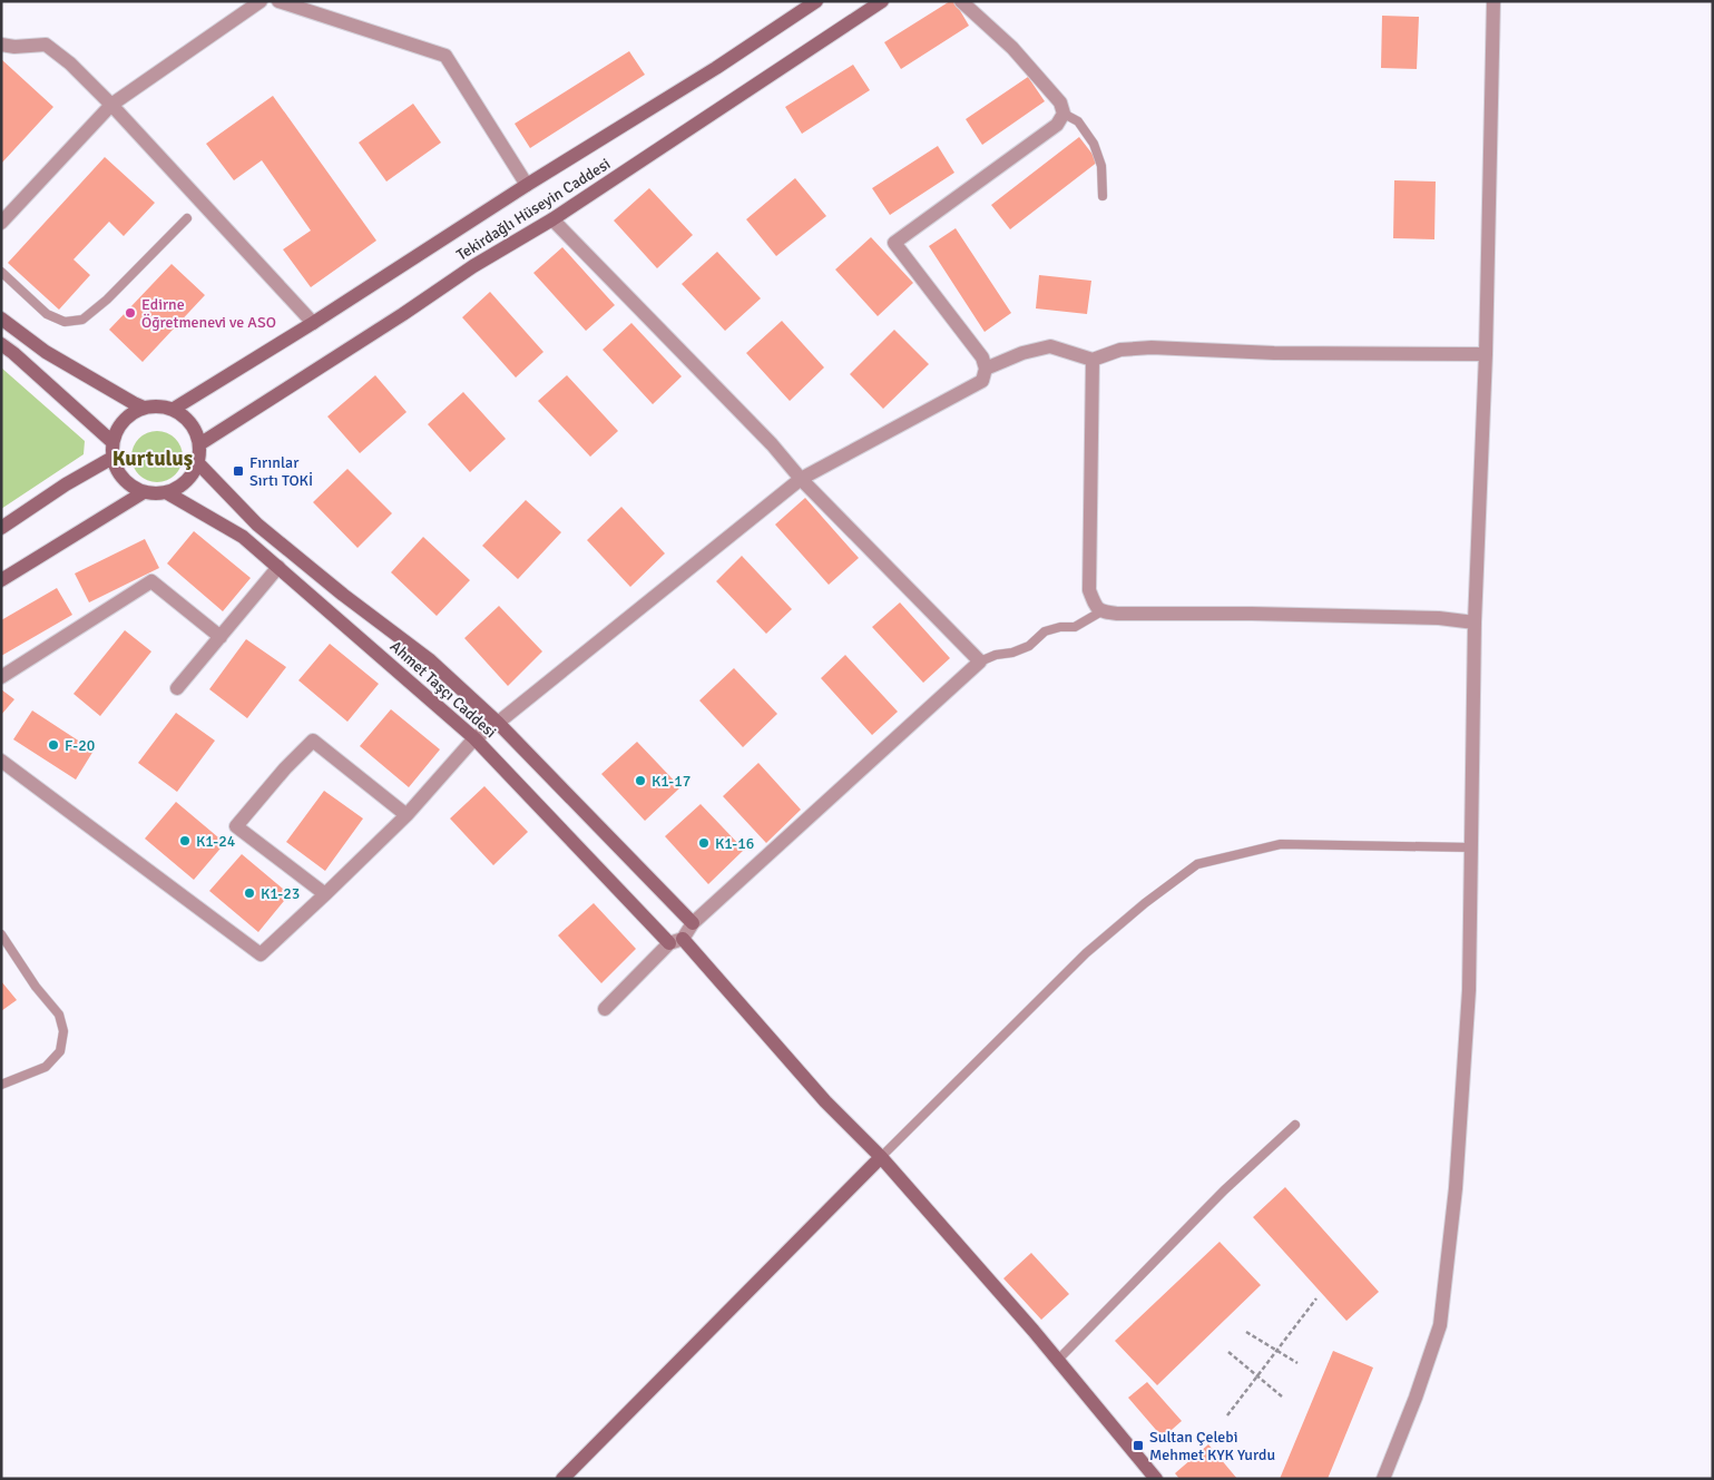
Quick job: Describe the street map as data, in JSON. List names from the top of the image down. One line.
{"streets":{"main road":["Tekirdağlı Hüseyin Caddesi","Ahmet Taşçı Caddesi"]},"crossings":[["Tekirdağlı Hüseyin Caddesi","Ahmet Taşçı Caddesi"]],"districts":["Kurtuluş"],"places":{"other":["Edirne Öğretmenevi ve ASO","F-20","K1-17","K1-24","K1-16","K1-23"],"transit":["Fırınlar Sırtı TOKİ","Sultan Çelebi Mehmet KYK Yurdu"]}}
